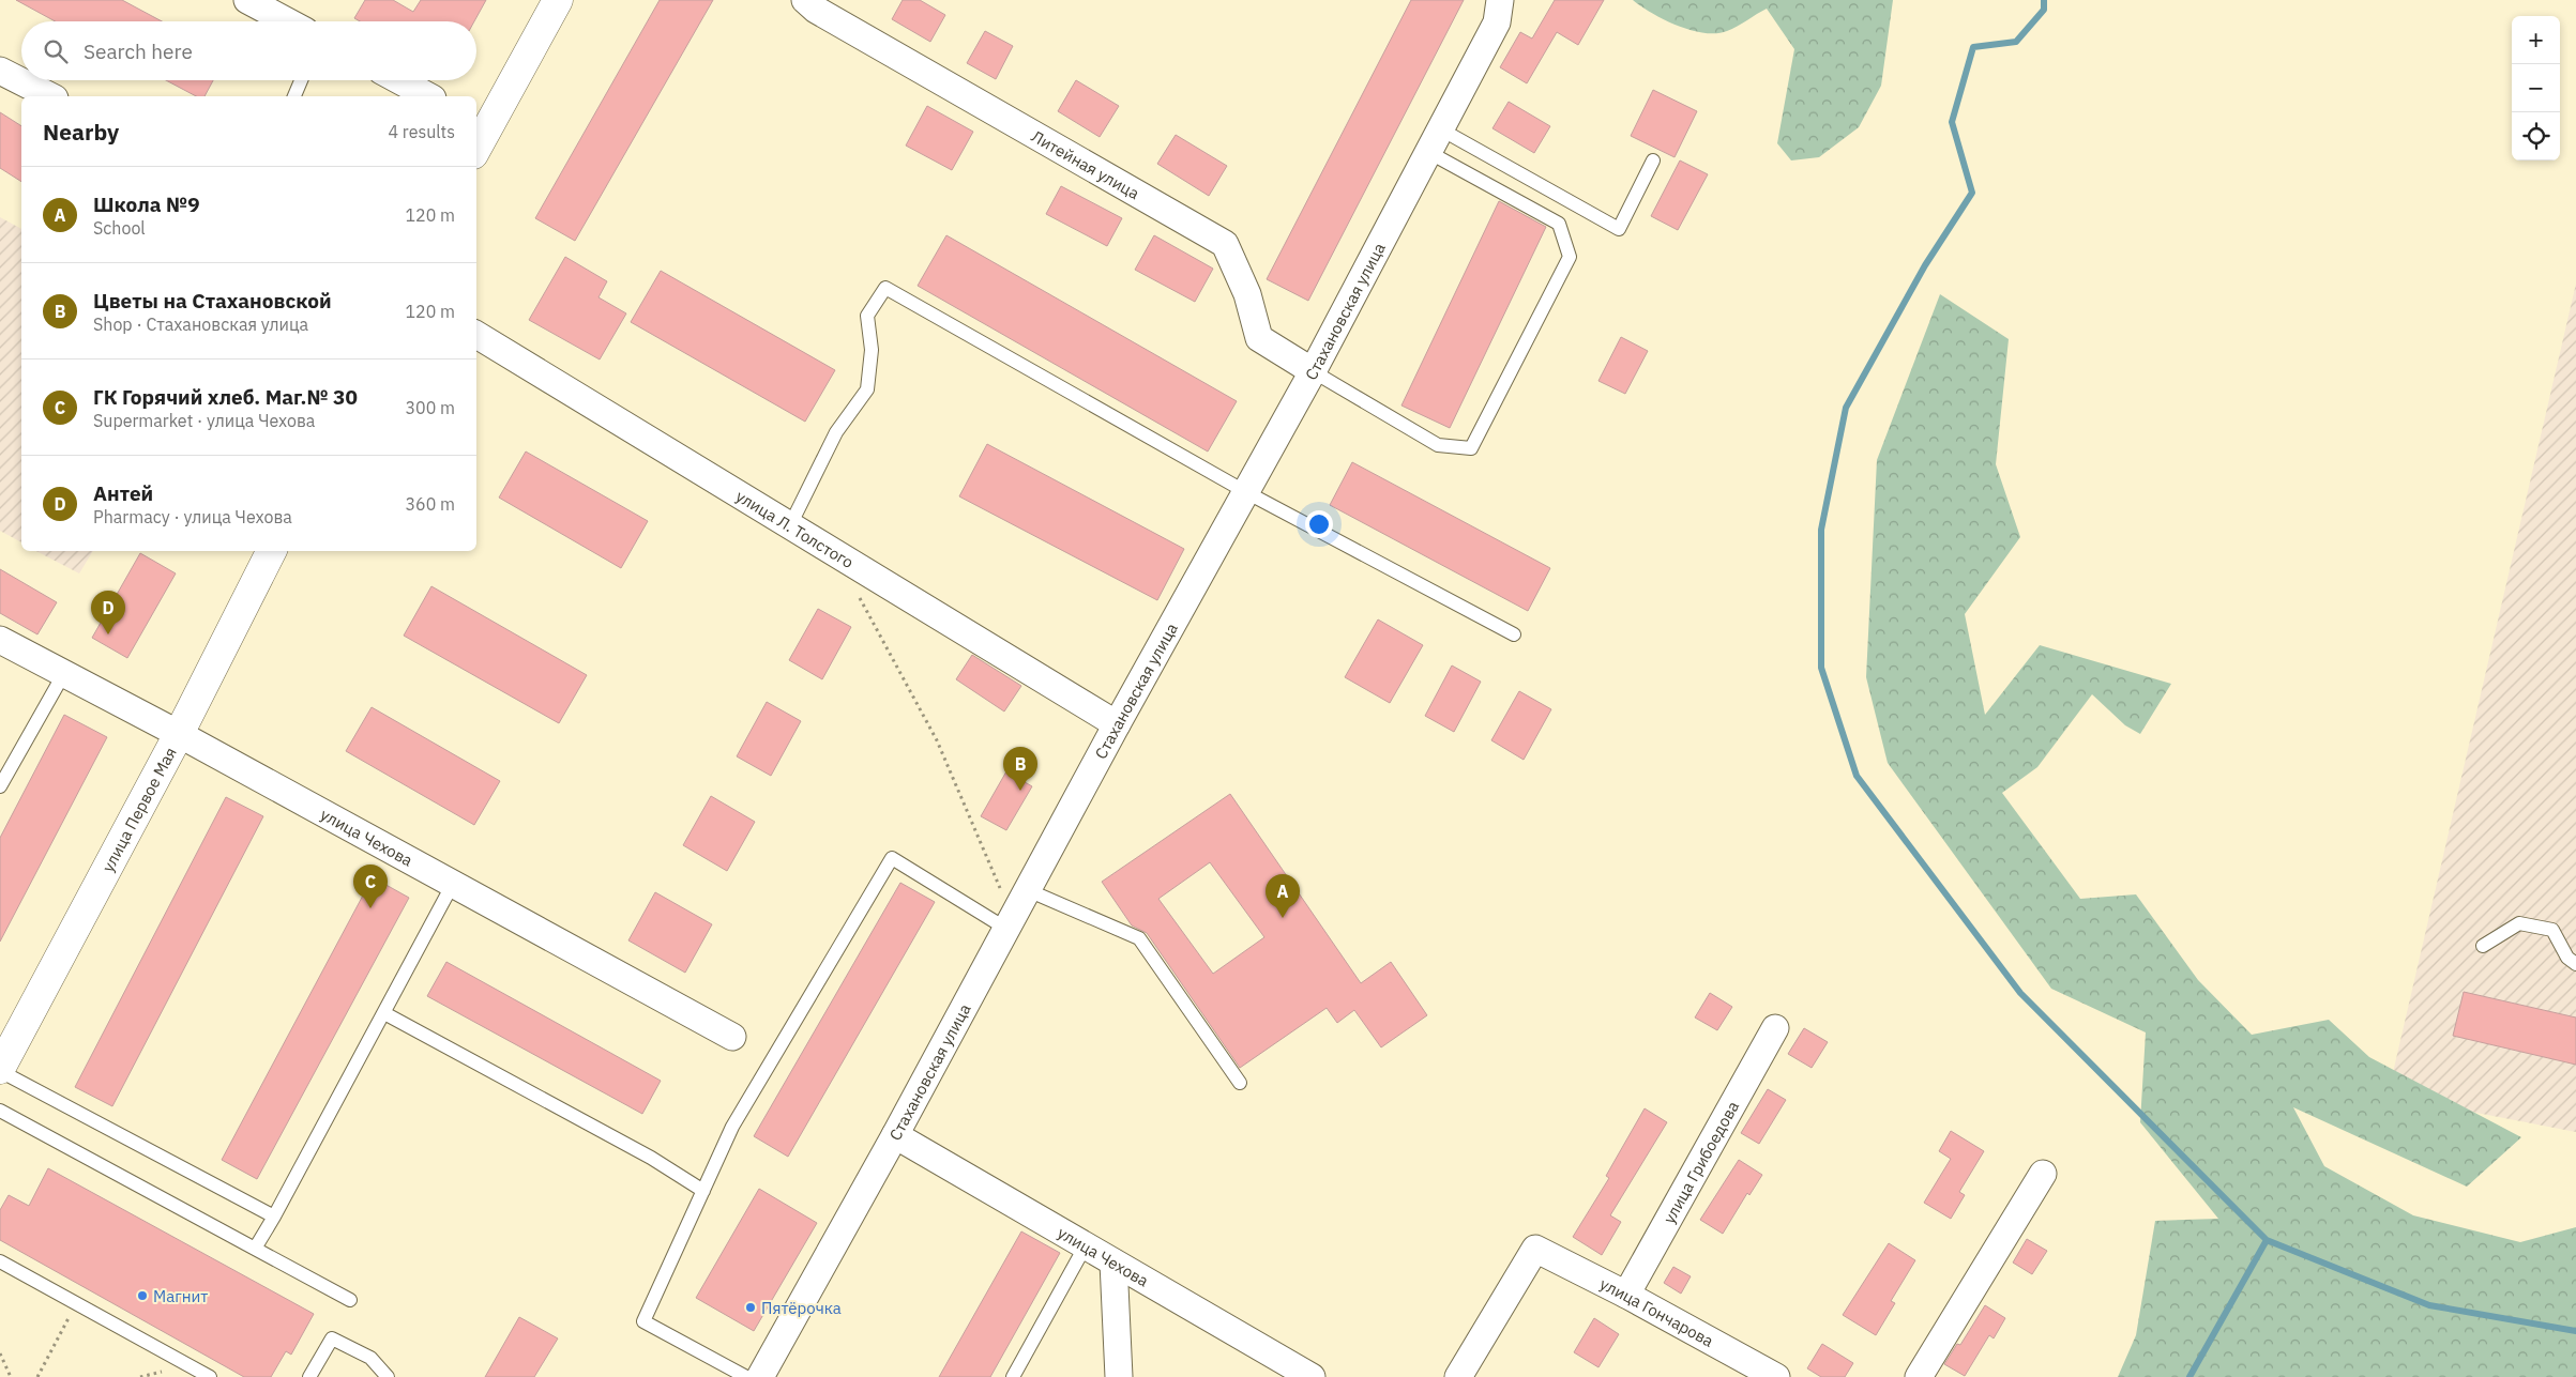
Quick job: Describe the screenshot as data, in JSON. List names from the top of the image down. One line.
{"streets":{"street":["Литейная улица","Стахановская улица","улица Л. Толстого","улица Первое Мая","улица Чехова","улица Грибоедова","улица Гончарова"]},"crossings":[["Литейная улица","Стахановская улица"],["Стахановская улица","улица Л. Толстого"],["Стахановская улица","улица Чехова"],["улица Первое Мая","улица Чехова"],["улица Грибоедова","улица Гончарова"]],"places":["Магнит","Пятёрочка"],"page":{"map_buttons":["+","−"],"search":"Search here","heading":["Nearby","4 results"],"list":[{"mark":"A","name":"Школа №9","note":"School","value":"120 m"},{"mark":"B","name":"Цветы на Стахановской","note":"Shop · Стахановская улица","value":"120 m"},{"mark":"C","name":"ГК Горячий хлеб. Маг.№ 30","note":"Supermarket · улица Чехова","value":"300 m"},{"mark":"D","name":"Антей","note":"Pharmacy · улица Чехова","value":"360 m"}],"pins":["D","B","C","A"]}}
